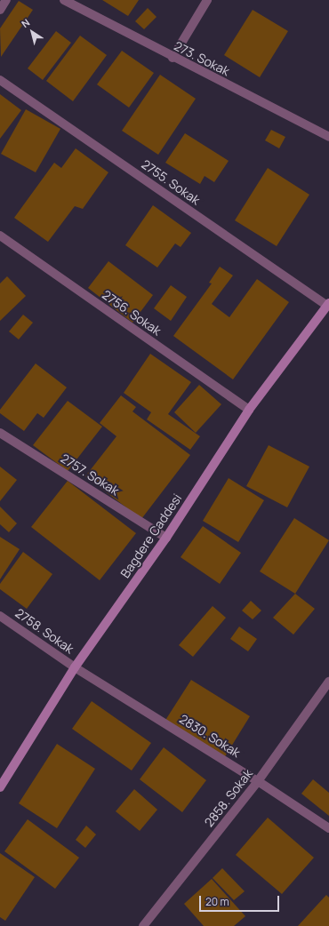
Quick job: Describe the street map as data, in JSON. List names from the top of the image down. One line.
{"streets":{"main road":["Bagdere Caddesi"],"street":["273. Sokak","2755. Sokak","2756. Sokak","2757. Sokak","2758. Sokak","2830. Sokak","2858. Sokak"]},"crossings":[["2755. Sokak","Bagdere Caddesi"],["2756. Sokak","Bagdere Caddesi"],["2757. Sokak","Bagdere Caddesi"],["Bagdere Caddesi","2758. Sokak"],["Bagdere Caddesi","2830. Sokak"],["2758. Sokak","2830. Sokak"],["2830. Sokak","2858. Sokak"]],"scale_bar":"20 m","north":"top left"}
